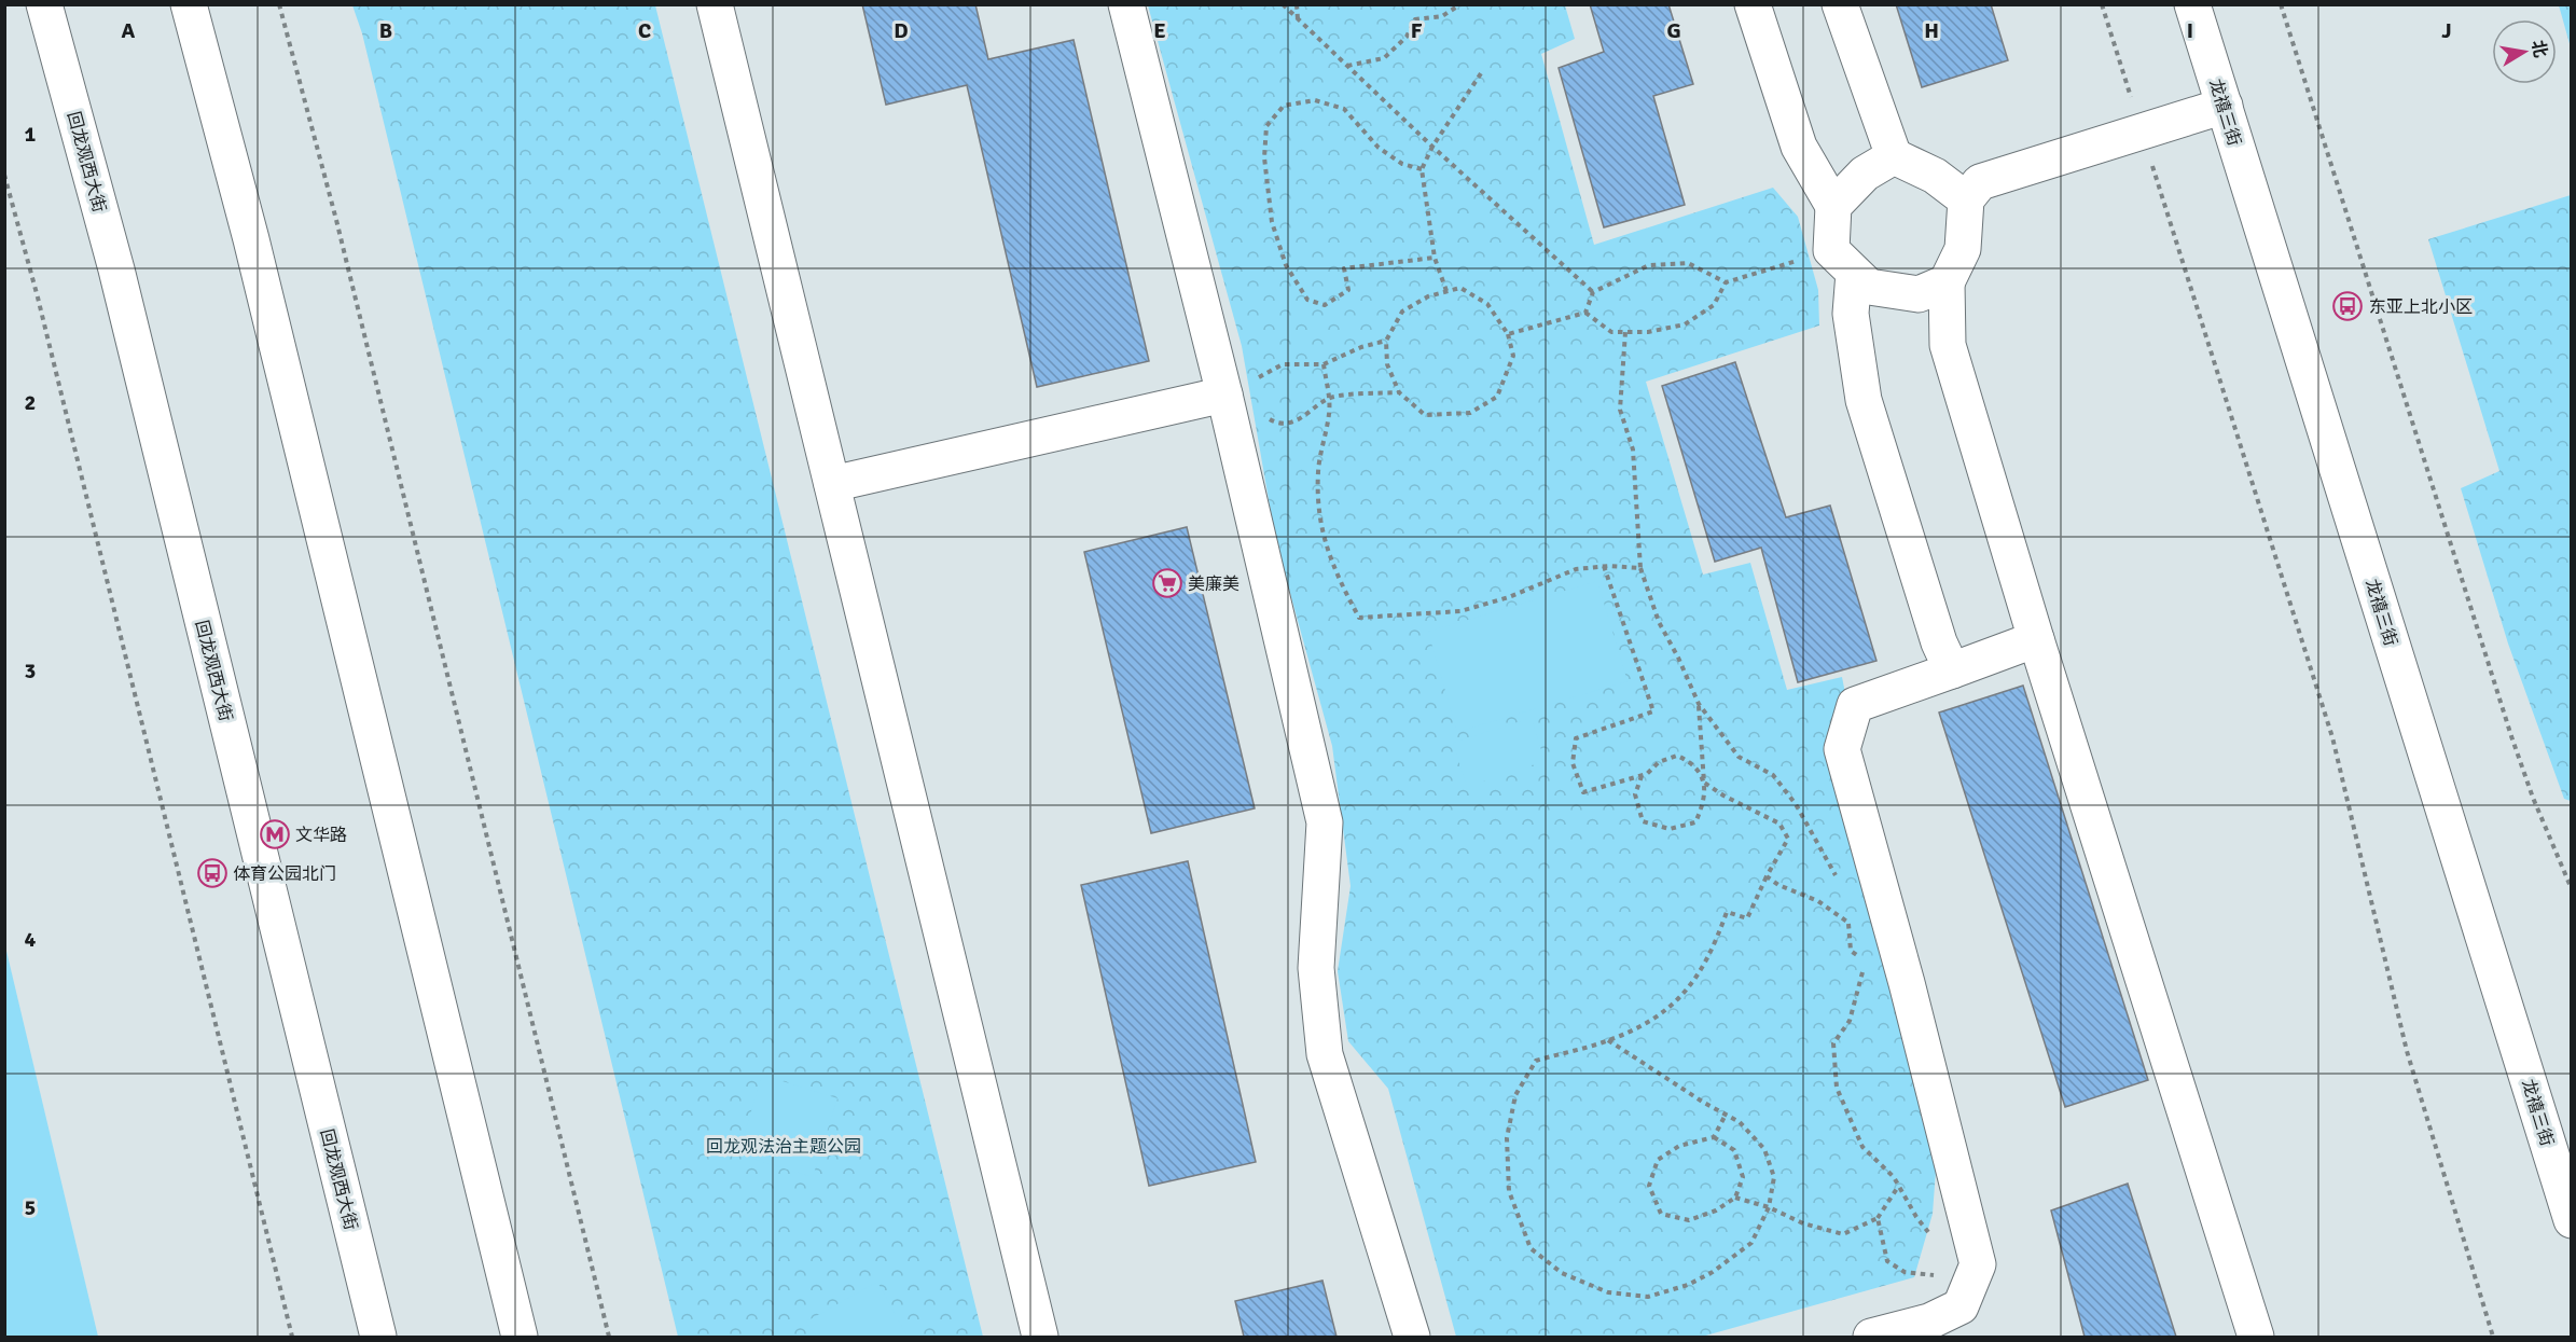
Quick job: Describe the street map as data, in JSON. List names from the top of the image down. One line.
{"streets":{"street":["龙禧三街","回龙观西大街"]},"parks":["回龙观法治主题公园"],"places":{"bus stop":["东亚上北小区","体育公园北门"],"supermarket":["美廉美"],"metro station":["文华路"]},"north":"right","grid":{"columns":["A","B","C","D","E","F","G","H","I","J"],"rows":["1","2","3","4","5"]}}
